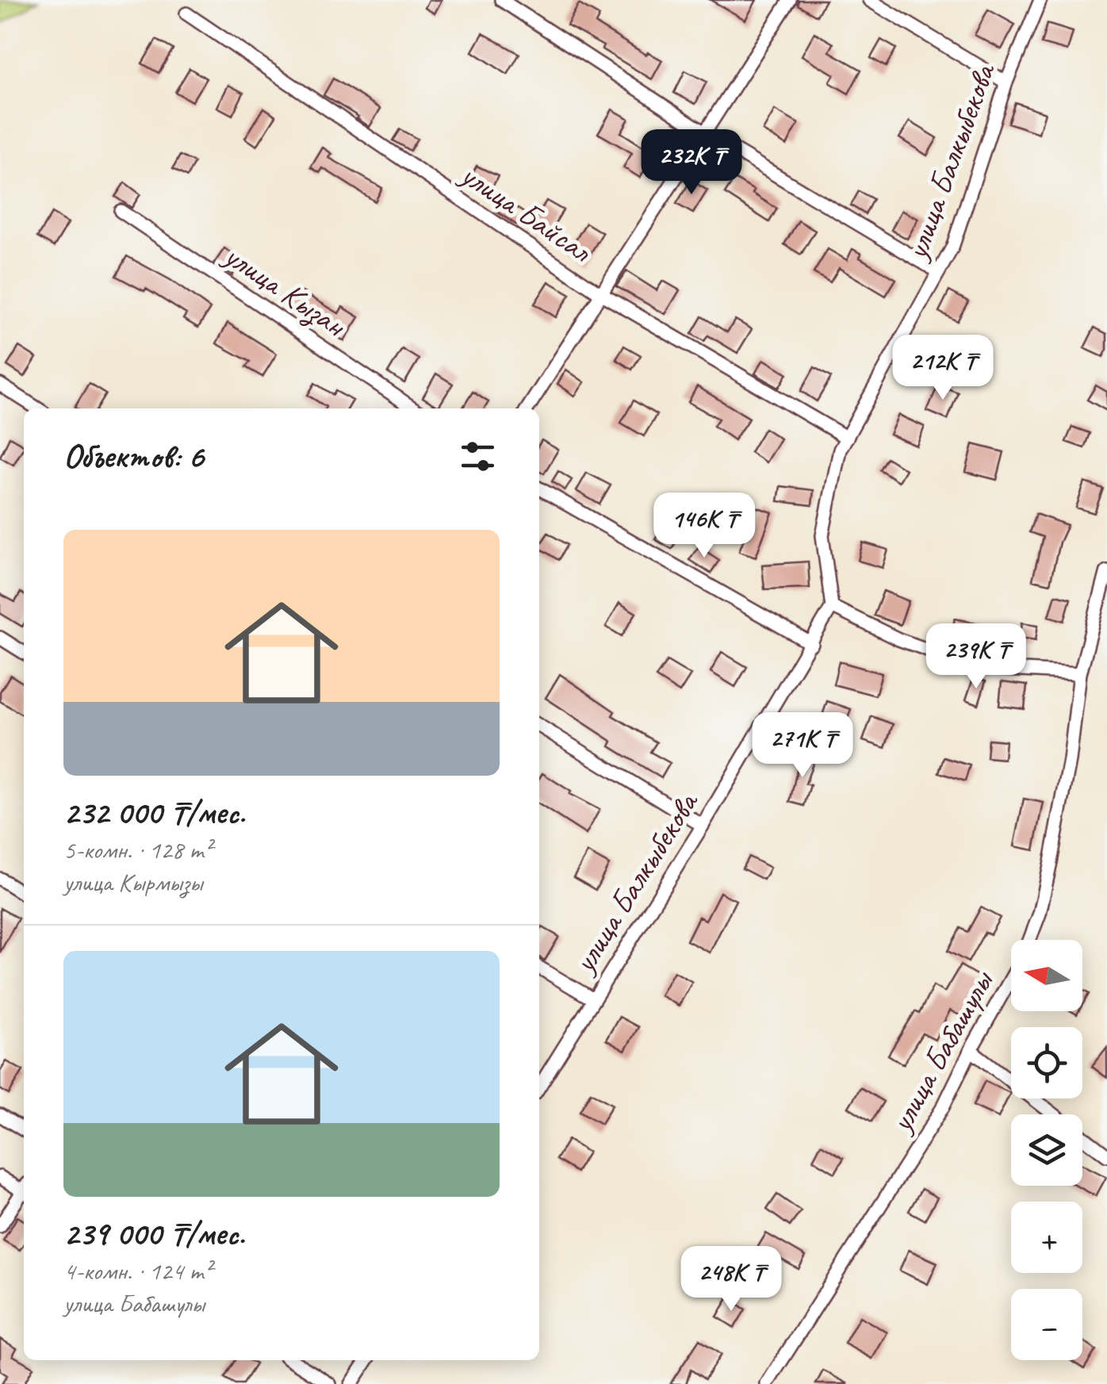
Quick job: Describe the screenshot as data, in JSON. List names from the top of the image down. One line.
{"streets":{"street":["улица Балкыбекова","улица Байсал","улица Кызан","улица Бабашулы"]},"crossings":[["улица Балкыбекова","улица Байсал"]],"north":"left","page":{"price":["232K ₸","212K ₸","146K ₸","239K ₸","271K ₸","248K ₸"],"heading":"Объектов: 6","list":[{"name":"232 000 ₸/мес.","note":"5-комн. · 128 m² · улица Кырмызы"},{"name":"239 000 ₸/мес.","note":"4-комн. · 124 m² · улица Бабашулы"}],"map_buttons":["+","−"]}}
